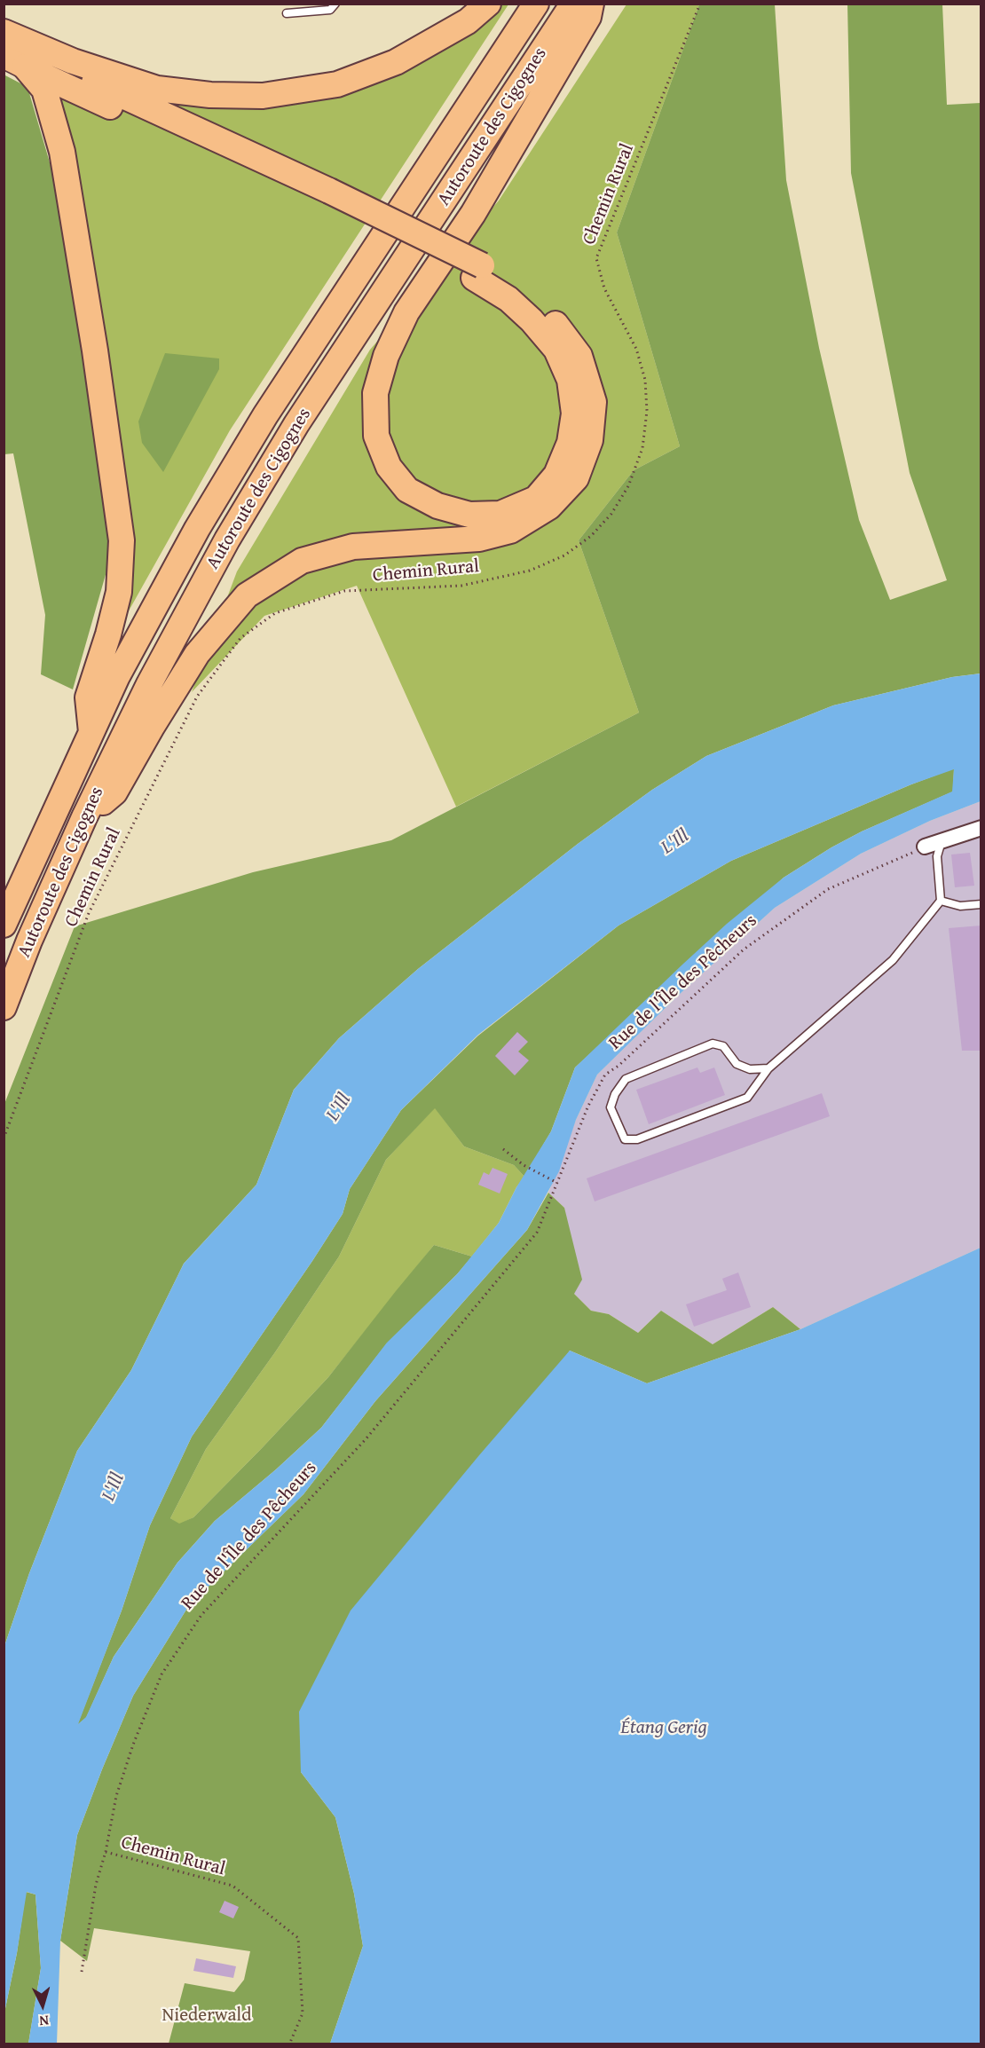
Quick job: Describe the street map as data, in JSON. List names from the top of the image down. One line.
{"streets":{"highway":["Autoroute des Cigognes"],"path":["Chemin Rural","Rue de l'Île des Pêcheurs"]},"crossings":[["Chemin Rural","Rue de l'Île des Pêcheurs"]],"water":["L'Ill","Étang Gerig"],"parks":["Niederwald"],"north":"bottom"}
